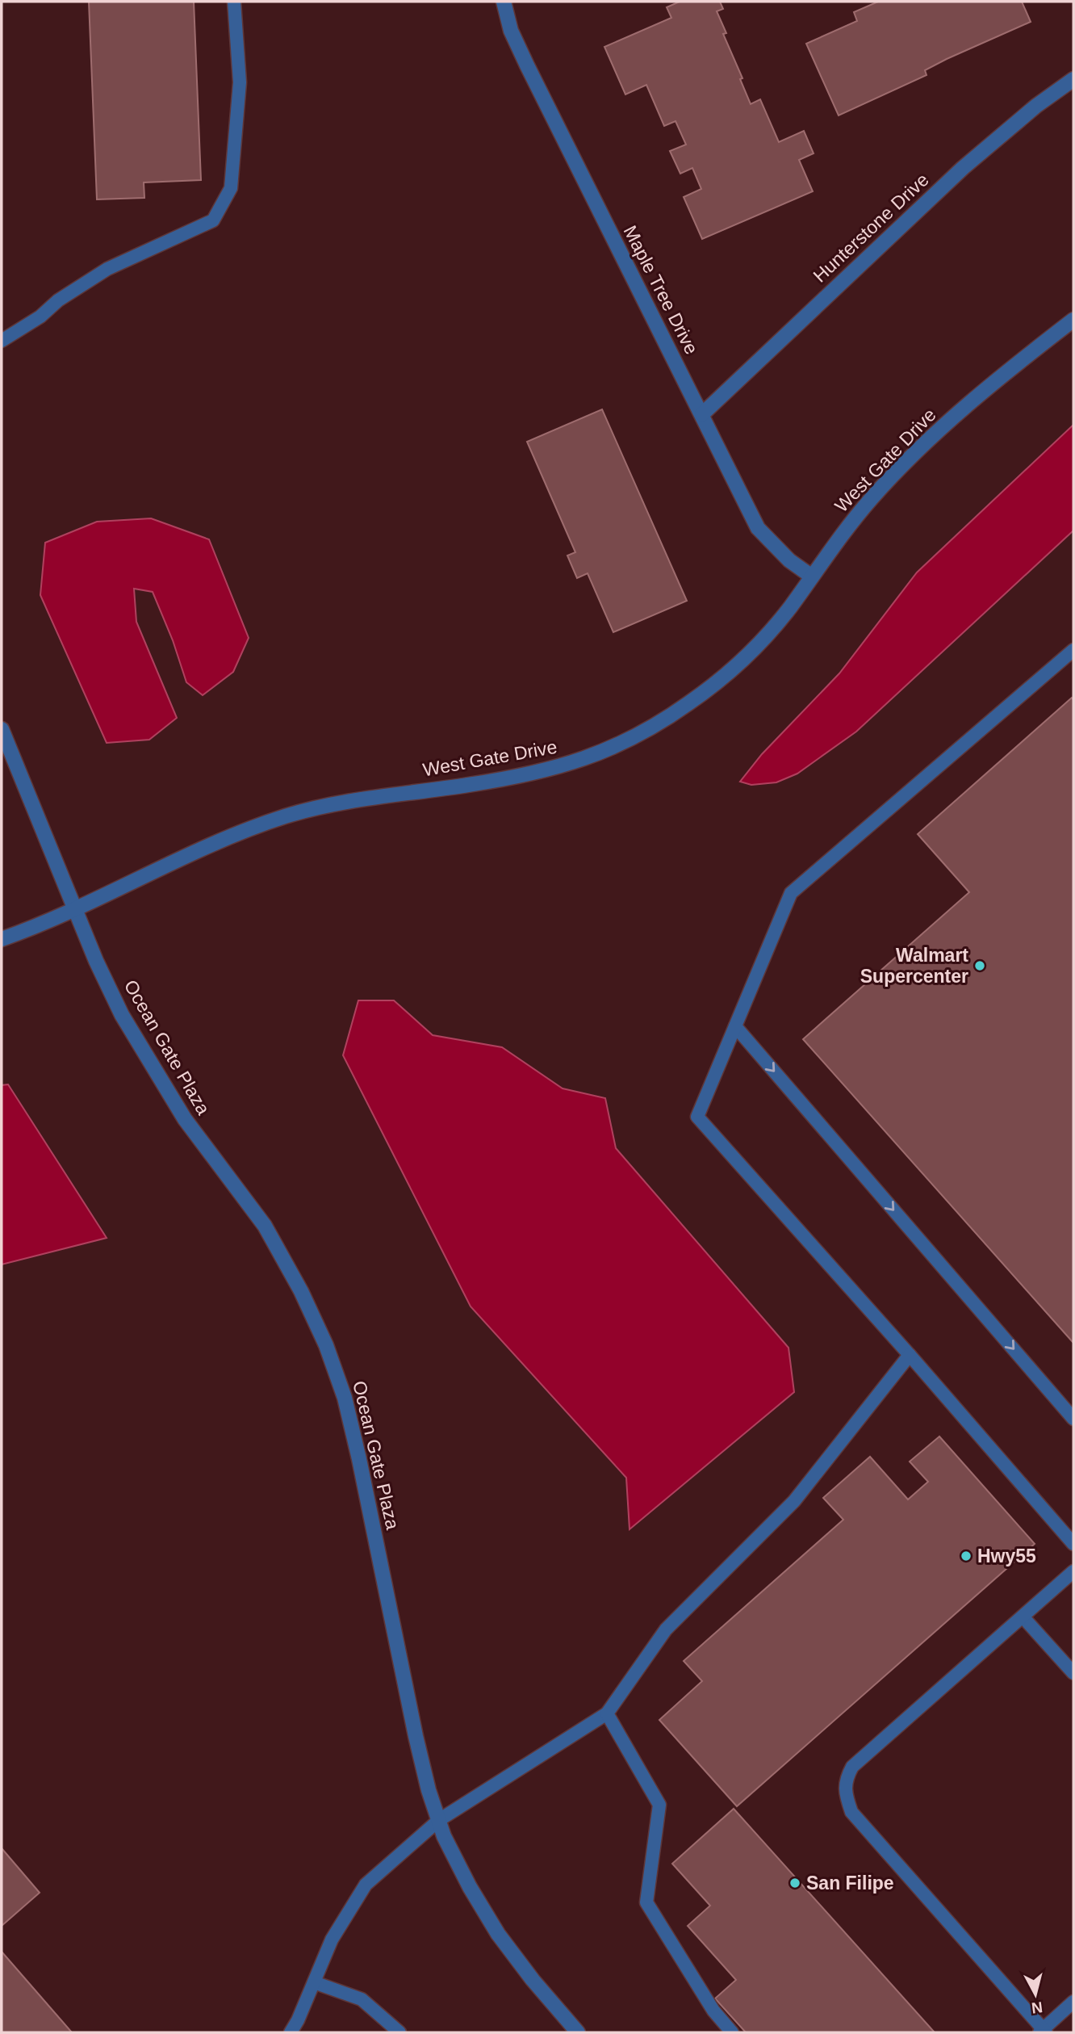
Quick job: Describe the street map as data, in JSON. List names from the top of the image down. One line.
{"streets":{"street":["Hunterstone Drive","Maple Tree Drive","West Gate Drive","Ocean Gate Plaza"]},"crossings":[["Hunterstone Drive","Maple Tree Drive"],["Maple Tree Drive","West Gate Drive"],["West Gate Drive","Ocean Gate Plaza"]],"places":["Walmart Supercenter","Hwy55","San Filipe"],"north":"bottom"}
